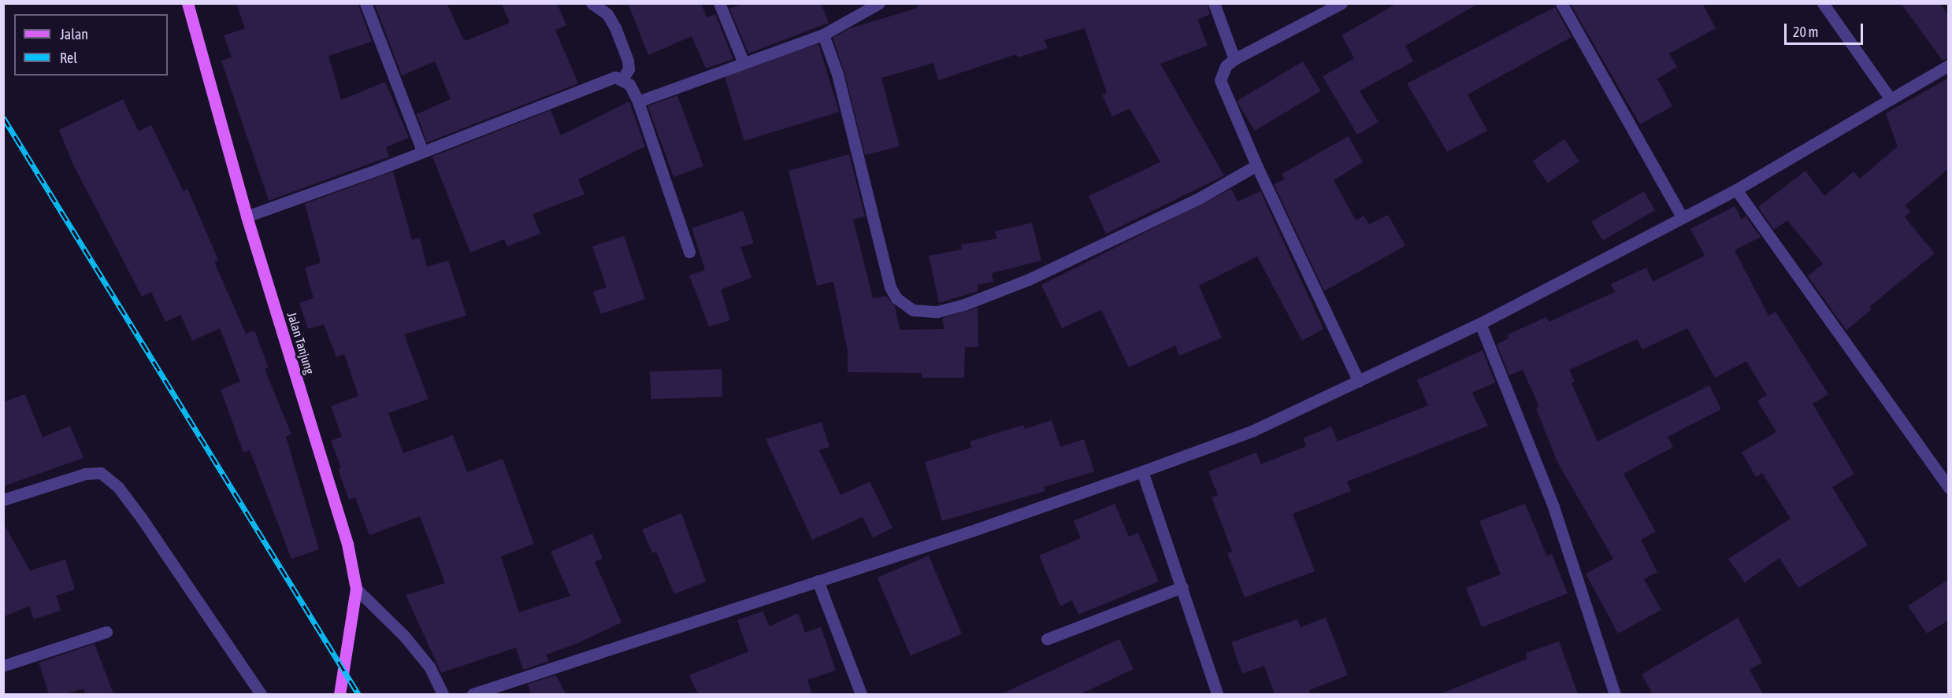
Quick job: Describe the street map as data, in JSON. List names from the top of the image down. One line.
{"streets":{"main road":["Jalan Tanjung"]},"legend":["Jalan","Rel"],"scale_bar":"20 m"}
